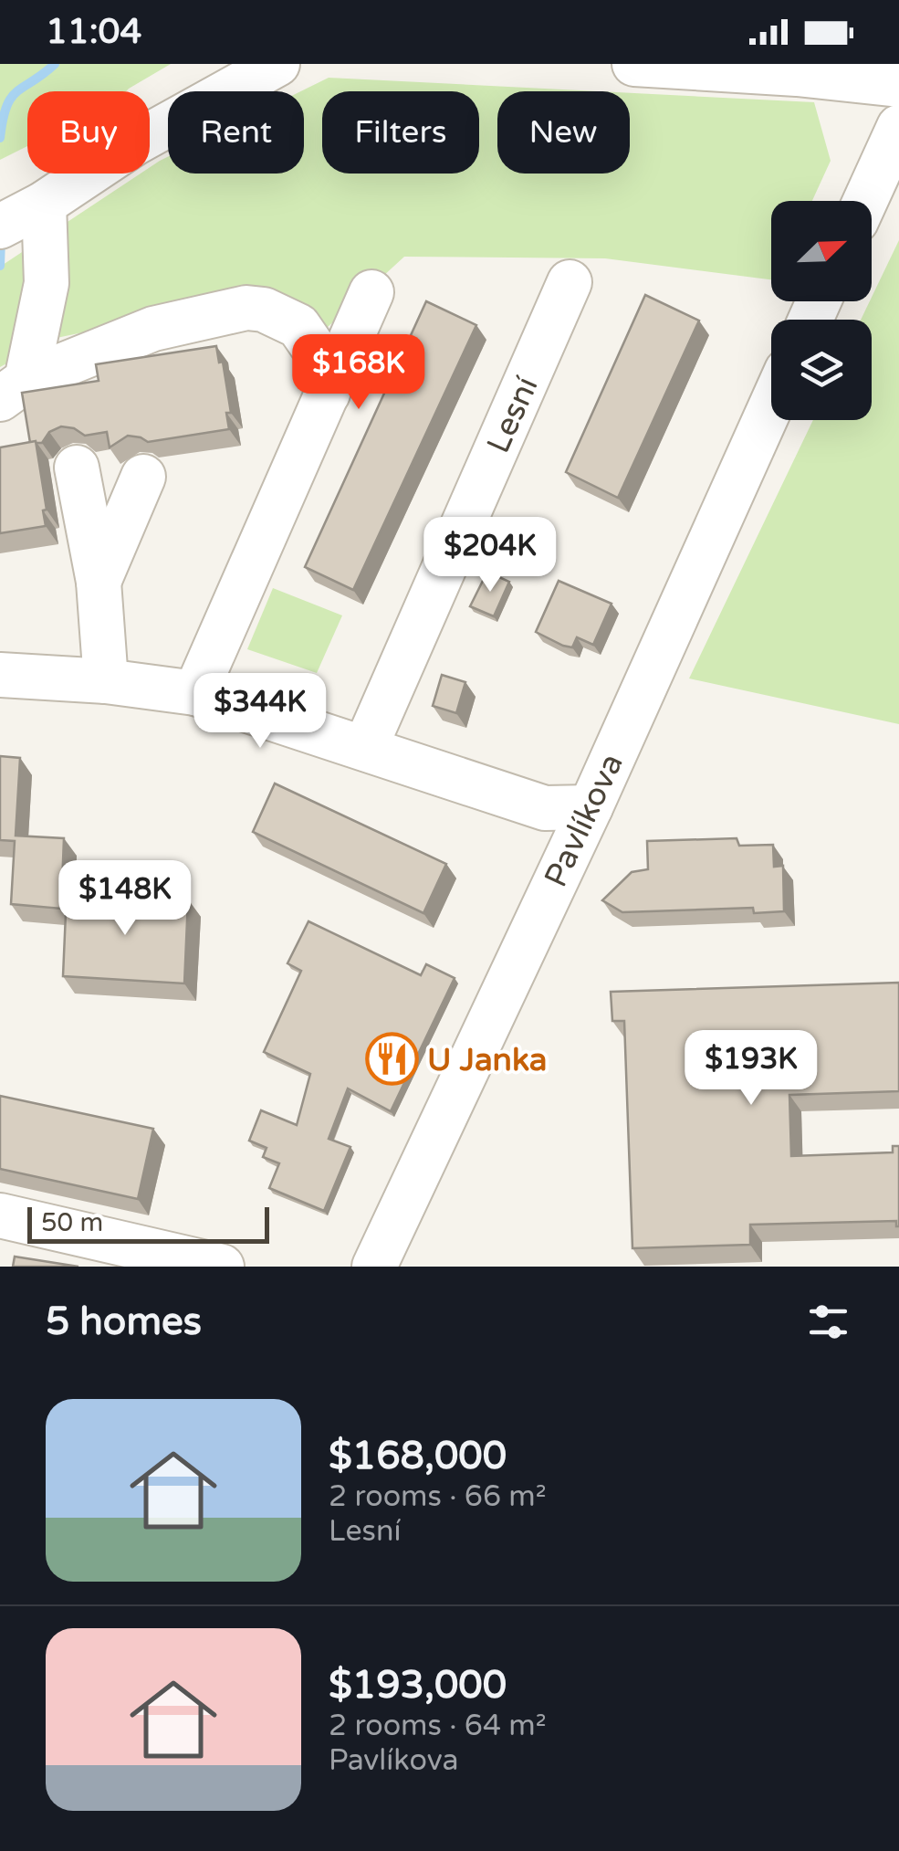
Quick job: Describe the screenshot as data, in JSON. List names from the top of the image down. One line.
{"streets":{"street":["Lesní","Pavlíkova"]},"places":{"restaurant":["U Janka"]},"scale_bar":"50 m","north":"top right","page":{"status":"11:04","chip":["Buy","Rent","Filters","New"],"price":["$168K","$204K","$344K","$148K","$193K"],"scale":"50 m","heading":"5 homes","list":[{"name":"$168,000","note":"2 rooms · 66 m² · Lesní"},{"name":"$193,000","note":"2 rooms · 64 m² · Pavlíkova"}]}}
